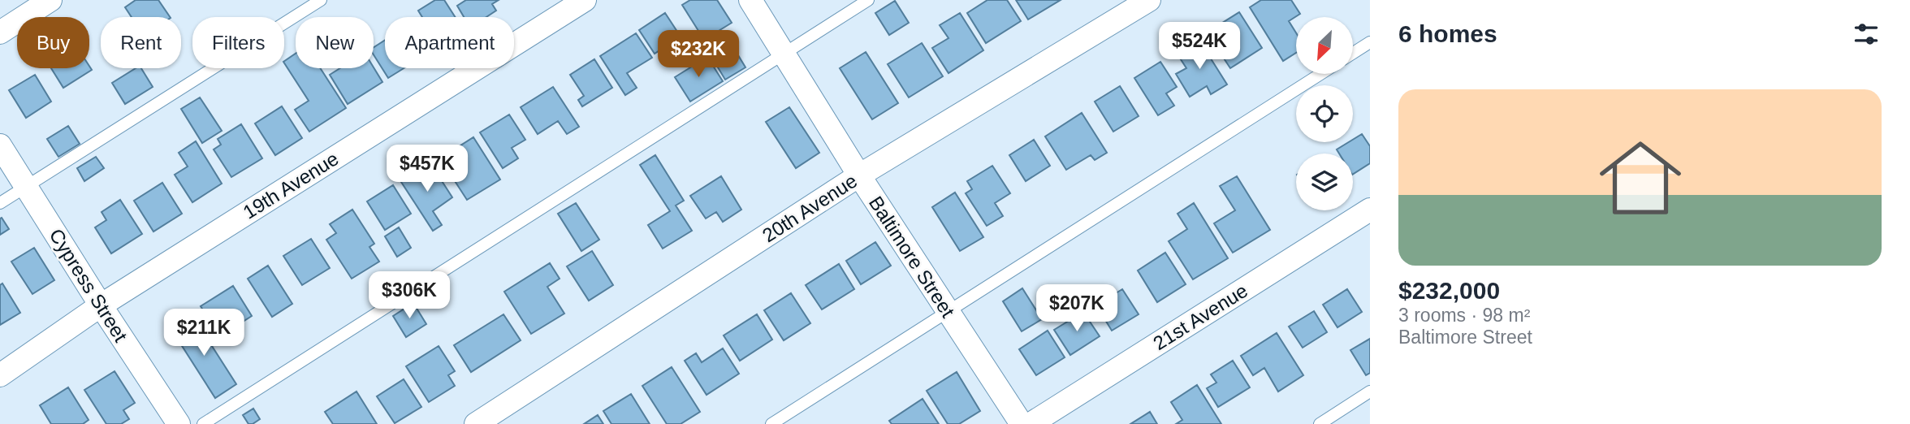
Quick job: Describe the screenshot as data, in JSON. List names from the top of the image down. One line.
{"streets":{"street":["19th Avenue","20th Avenue","Baltimore Street","Cypress Street","21st Avenue"]},"crossings":[["19th Avenue","Cypress Street"],["20th Avenue","Baltimore Street"]],"north":"bottom left","page":{"heading":"6 homes","chip":["Buy","Rent","Filters","New","Apartment"],"price":["$524K","$232K","$457K","$306K","$207K","$211K"],"list":[{"name":"$232,000","note":"3 rooms · 98 m² · Baltimore Street"}]}}
